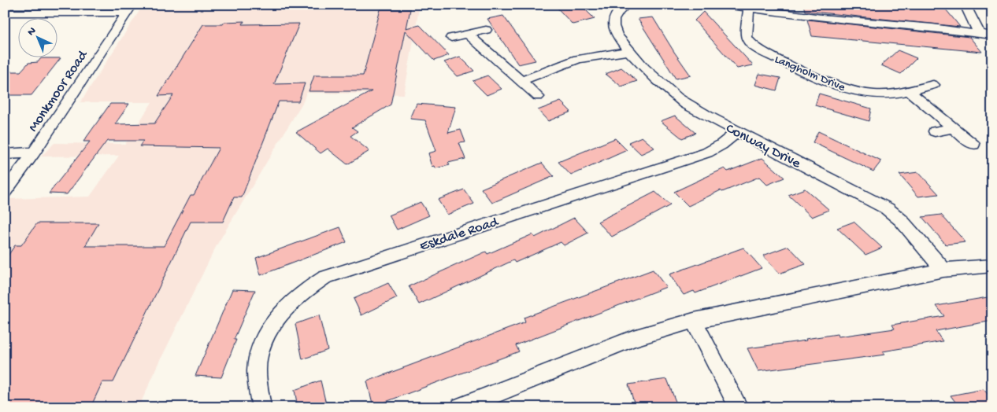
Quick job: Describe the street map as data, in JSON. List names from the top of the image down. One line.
{"streets":{"street":["Langholm Drive","Monkmoor Road","Conway Drive","Eskdale Road"]},"crossings":[["Conway Drive","Eskdale Road"]],"north":"top left"}
